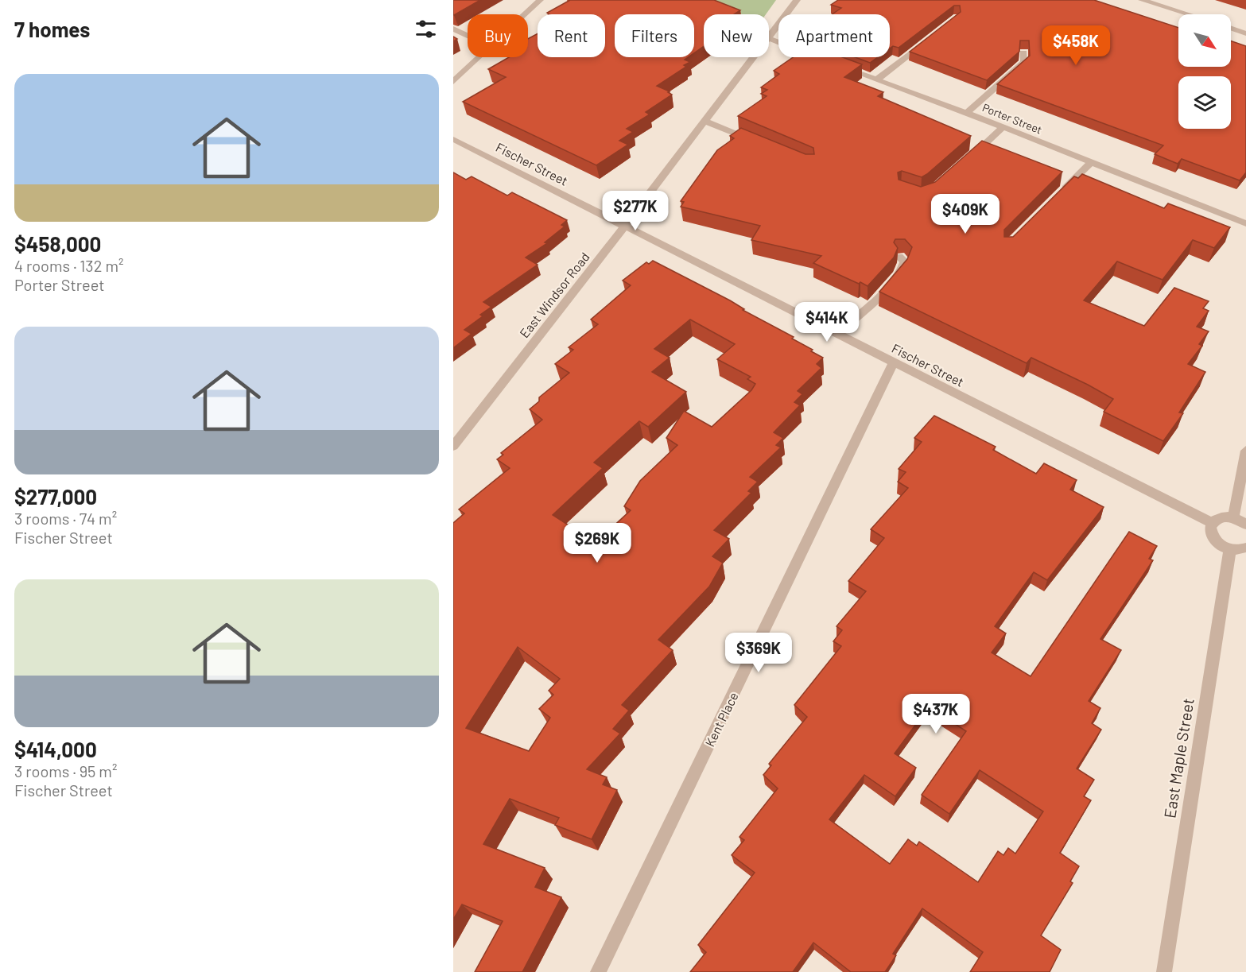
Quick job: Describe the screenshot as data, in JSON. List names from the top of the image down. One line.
{"streets":{"street":["Porter Street","Fischer Street","East Windsor Road","Kent Place","East Maple Street"]},"crossings":[["Fischer Street","East Windsor Road"],["Fischer Street","Kent Place"]],"north":"bottom right","page":{"heading":"7 homes","chip":["Buy","Rent","Filters","New","Apartment"],"price":["$458K","$277K","$409K","$414K","$269K","$369K","$437K"],"list":[{"name":"$458,000","note":"4 rooms · 132 m² · Porter Street"},{"name":"$277,000","note":"3 rooms · 74 m² · Fischer Street"},{"name":"$414,000","note":"3 rooms · 95 m² · Fischer Street"}]}}
